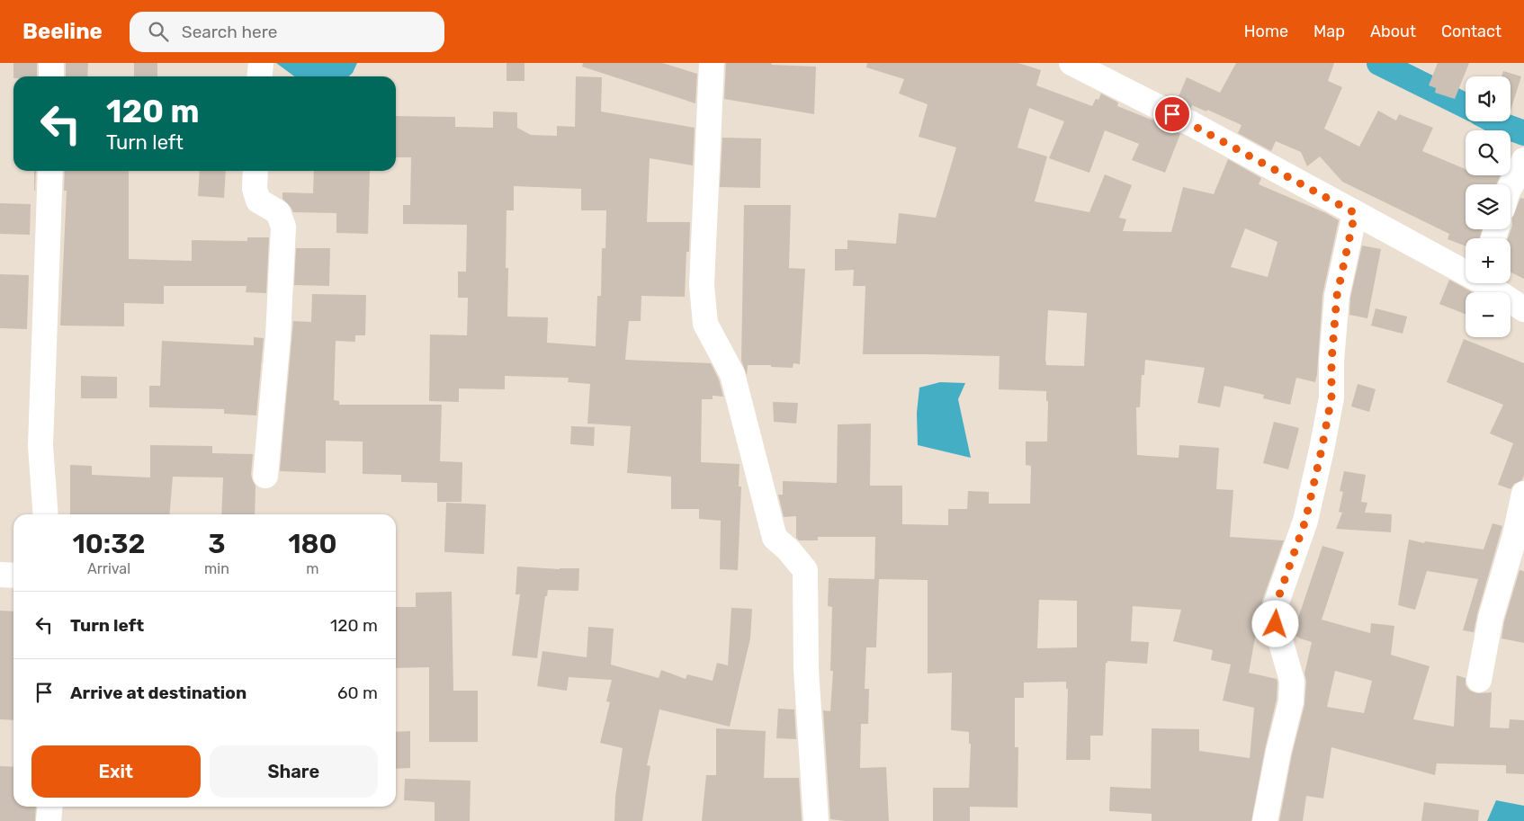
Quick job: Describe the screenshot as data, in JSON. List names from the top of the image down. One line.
{"page":{"header":"Beeline","search":"Search here","nav":["Home","Map","About","Contact"],"map_buttons":["+","−"],"turn":["120 m","Turn left"],"eta":["10:32","Arrival","3","min","180","m"],"list":[{"name":"Turn left","value":"120 m"},{"name":"Arrive at destination","value":"60 m"}],"buttons":["Exit","Share"]}}
